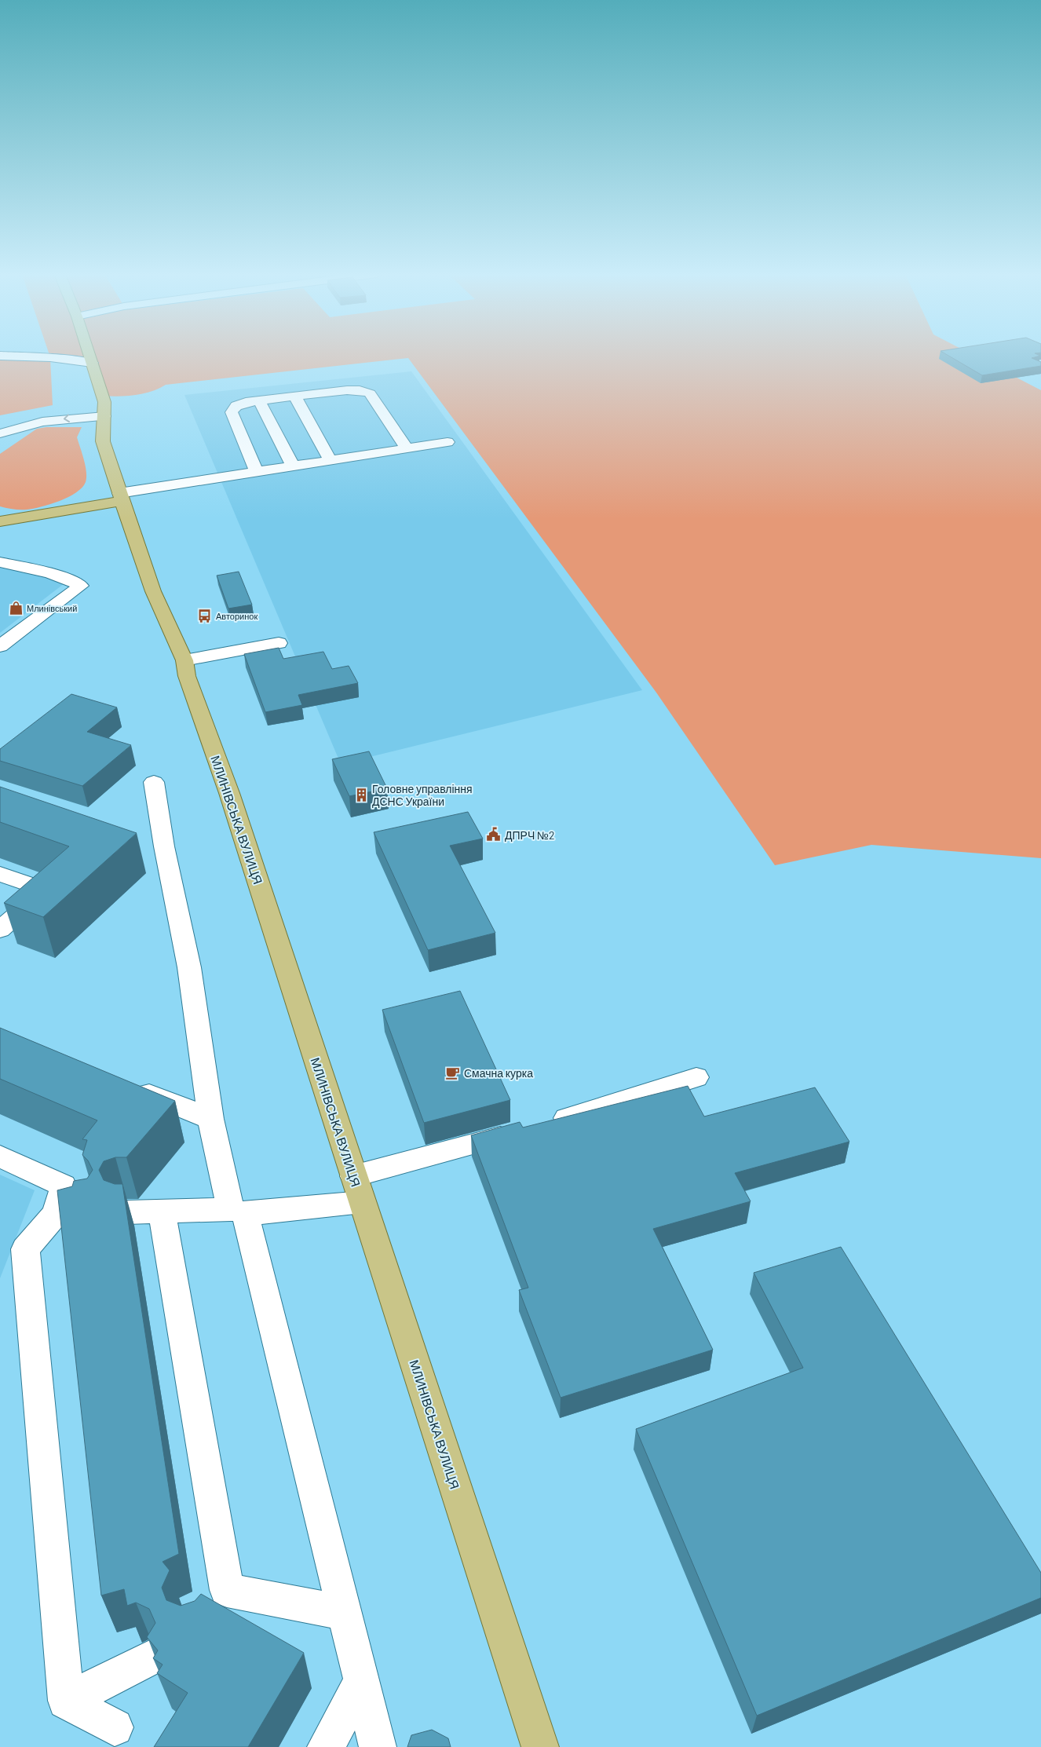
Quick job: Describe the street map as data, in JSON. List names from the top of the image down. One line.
{"streets":{"main road":["МЛИНІВСЬКА ВУЛИЦЯ"]},"places":{"shop":["Млинівський"],"bus stop":["Авторинок"],"building":["Головне управління ДСНС України"],"public building":["ДПРЧ №2"],"cafe":["Смачна курка"]}}
